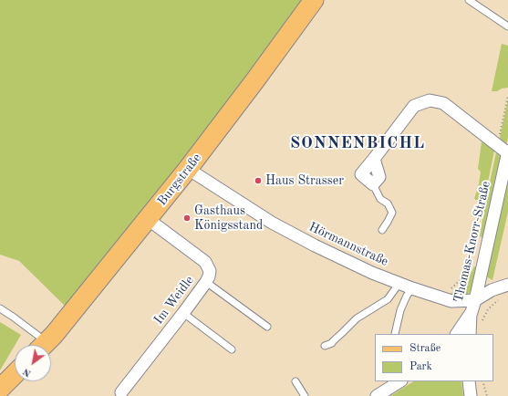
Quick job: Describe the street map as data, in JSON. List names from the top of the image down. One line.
{"streets":{"main road":["Burgstraße"],"street":["Thomas-Knorr-Straße","Hörmannstraße","Im Weidle"]},"crossings":[["Burgstraße","Hörmannstraße"],["Burgstraße","Im Weidle"],["Thomas-Knorr-Straße","Hörmannstraße"]],"districts":["SONNENBICHL"],"places":["Haus Strasser","Gasthaus Königsstand"],"legend":["Straße","Park"],"north":"bottom left"}
